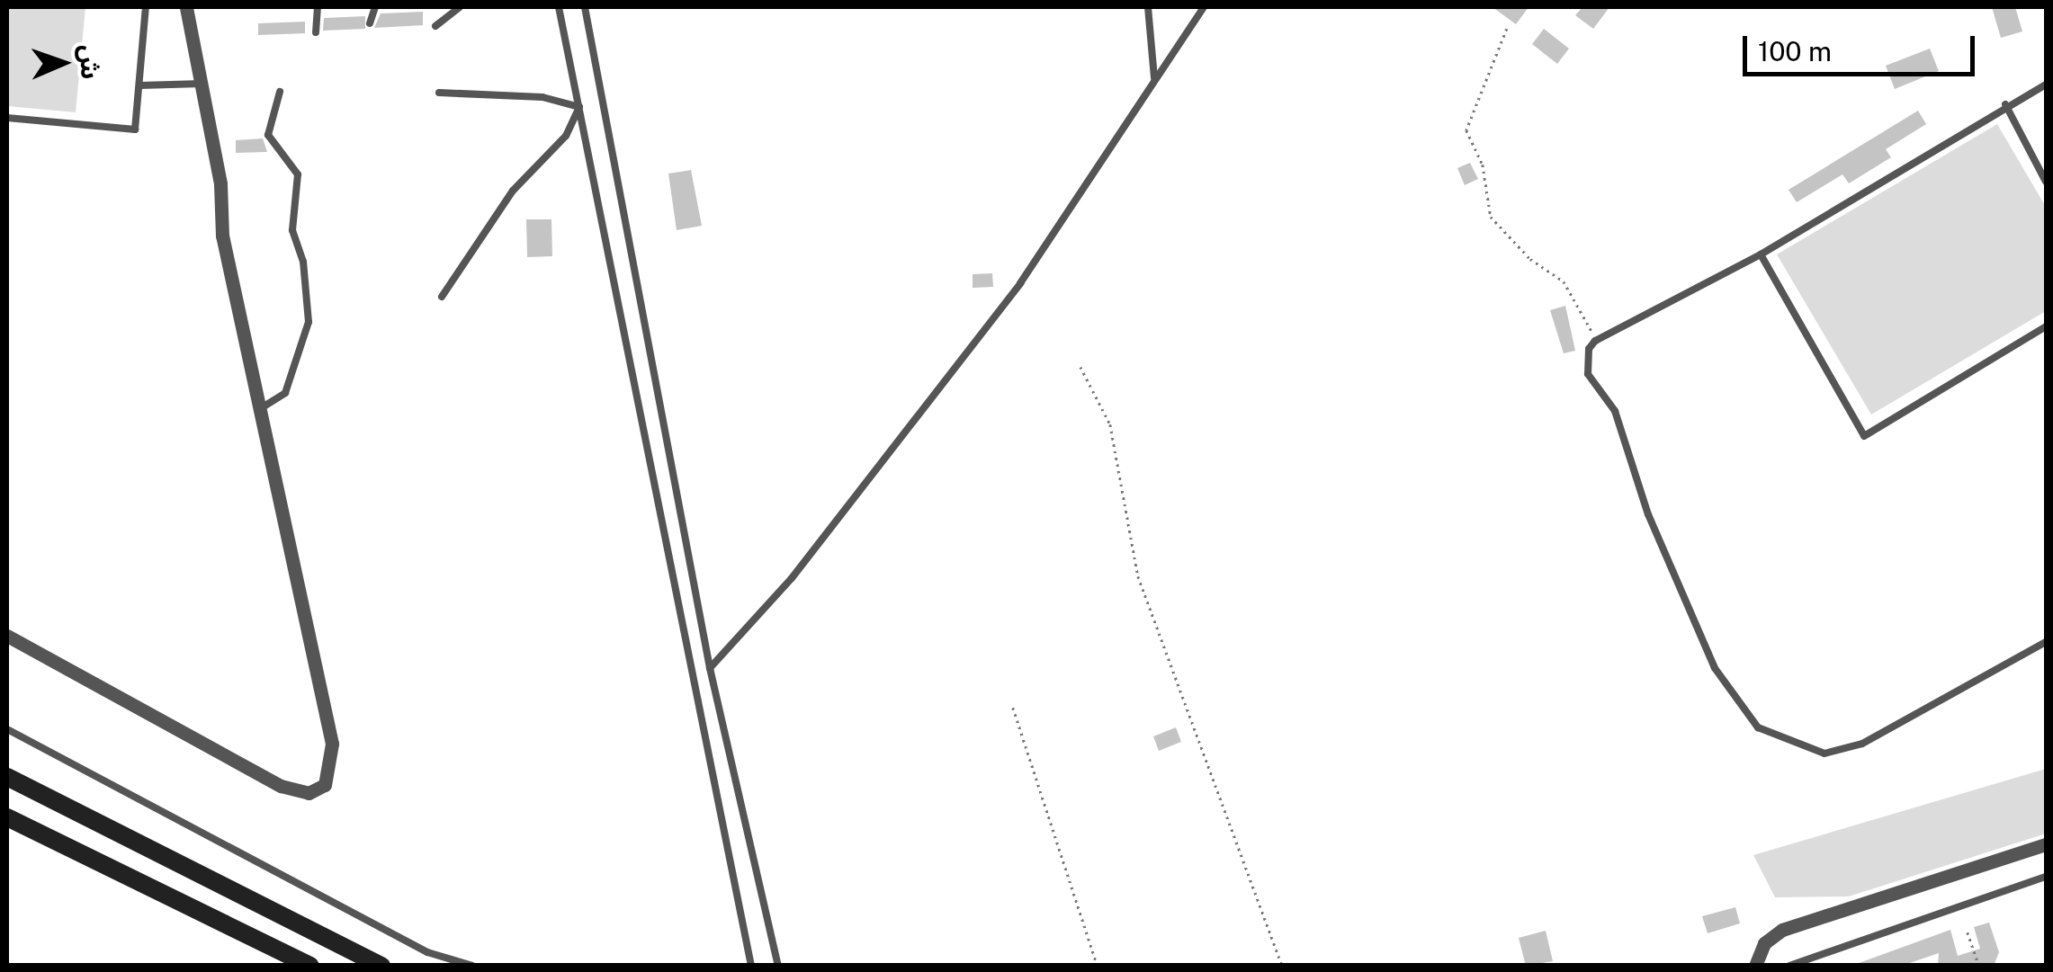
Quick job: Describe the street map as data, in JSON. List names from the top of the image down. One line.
{"scale_bar":"100 m","north":"right"}
